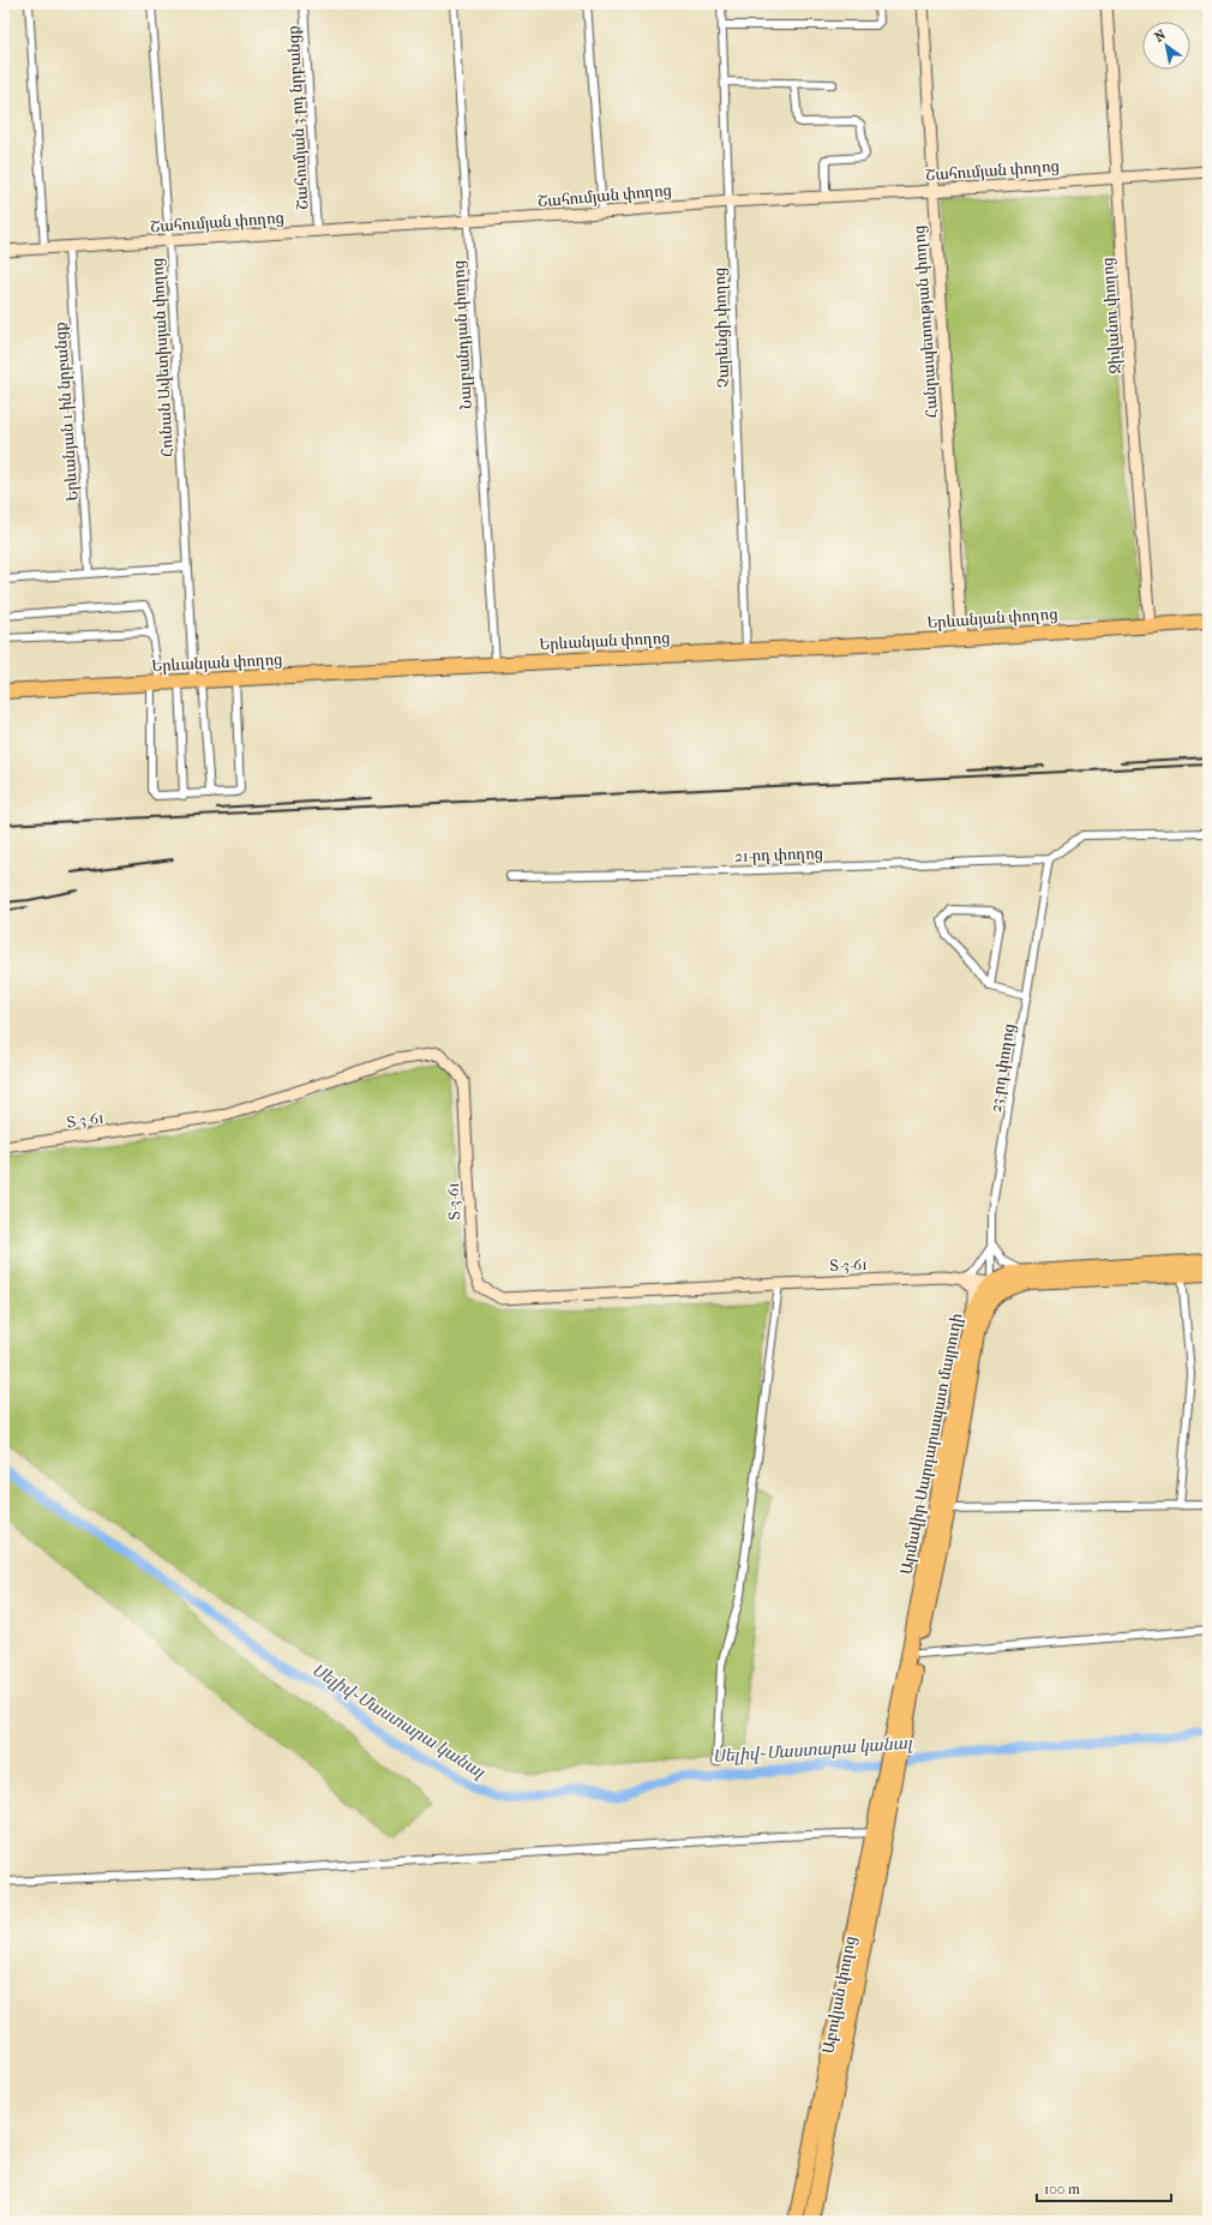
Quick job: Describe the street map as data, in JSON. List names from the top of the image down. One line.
{"streets":{"highway":["Երևանյան փողոց","Արմավիր-Սարդարապատ մայրուղի","Աբովյան փողոց"],"street":["Շահումյան 3-րդ նրբանցք","Շահումյան փողոց","Ջիվանու փողոց","Հանրապետության փողոց","Չարենցի փողոց","Նալբանդյան փողոց","Հունան Ավետիսյան փողոց","Երևանյան 1-ին նրբանցք","21-րդ փողոց","23-րդ փողոց","Տ-3-61"]},"crossings":[["Շահումյան 3-րդ նրբանցք","Շահումյան փողոց"],["Շահումյան փողոց","Ջիվանու փողոց"],["Շահումյան փողոց","Հանրապետության փողոց"],["Շահումյան փողոց","Չարենցի փողոց"],["Շահումյան փողոց","Նալբանդյան փողոց"],["Շահումյան փողոց","Հունան Ավետիսյան փողոց"],["Շահումյան փողոց","Երևանյան 1-ին նրբանցք"],["Ջիվանու փողոց","Երևանյան փողոց"],["Հանրապետության փողոց","Երևանյան փողոց"],["Չարենցի փողոց","Երևանյան փողոց"],["Նալբանդյան փողոց","Երևանյան փողոց"],["Հունան Ավետիսյան փողոց","Երևանյան փողոց"],["21-րդ փողոց","23-րդ փողոց"],["23-րդ փողոց","Տ-3-61"],["23-րդ փողոց","Արմավիր-Սարդարապատ մայրուղի"],["Տ-3-61","Արմավիր-Սարդարապատ մայրուղի"],["Արմավիր-Սարդարապատ մայրուղի","Աբովյան փողոց"]],"water":["Սելիվ֊Մաստարա կանալ"],"scale_bar":"100 m","north":"top left"}
